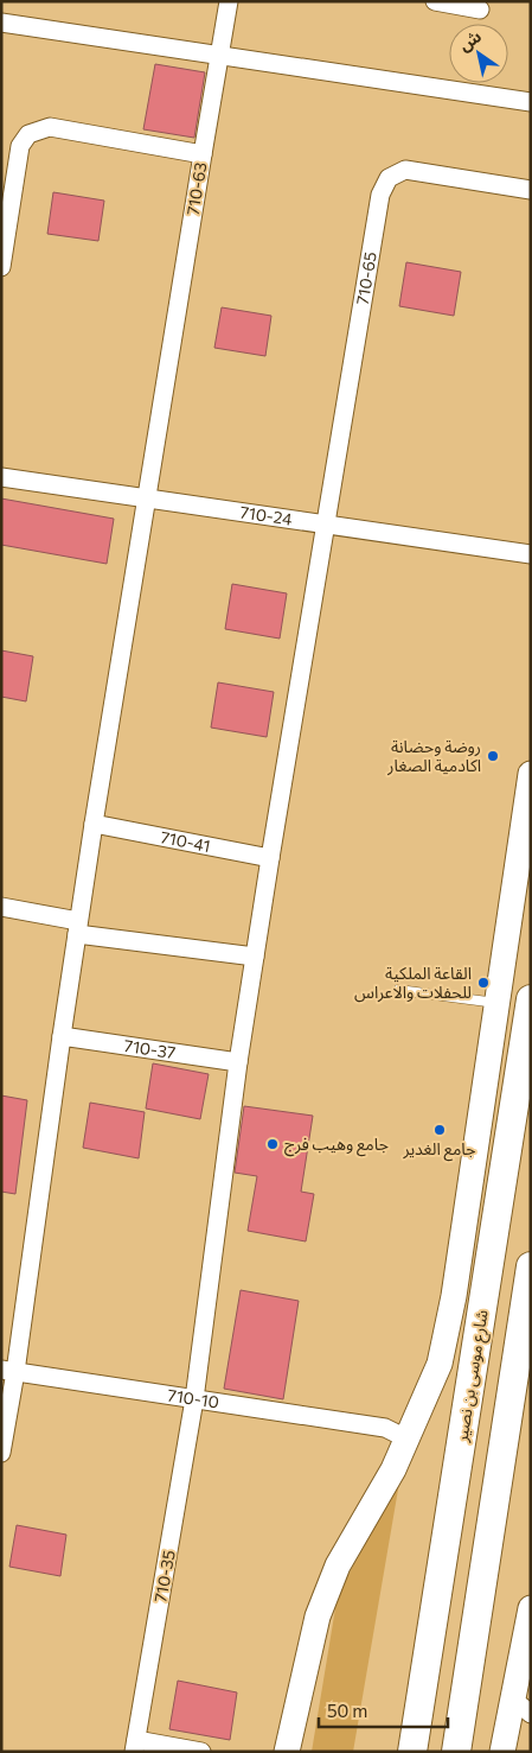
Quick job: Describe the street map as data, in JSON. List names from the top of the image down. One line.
{"streets":{"main road":["شارع موسى بن نصير"],"street":["710-63","710-65","710-24","710-41","710-37","710-10","710-35"]},"crossings":[["710-63","710-24"],["710-65","710-24"],["710-10","710-35"]],"places":["روضة وحضانة اكادمية الصغار","القاعة الملكية للحفلات والاعراس","جامع الغدير","جامع وهيب فرج"],"scale_bar":"50 m","north":"top left"}
